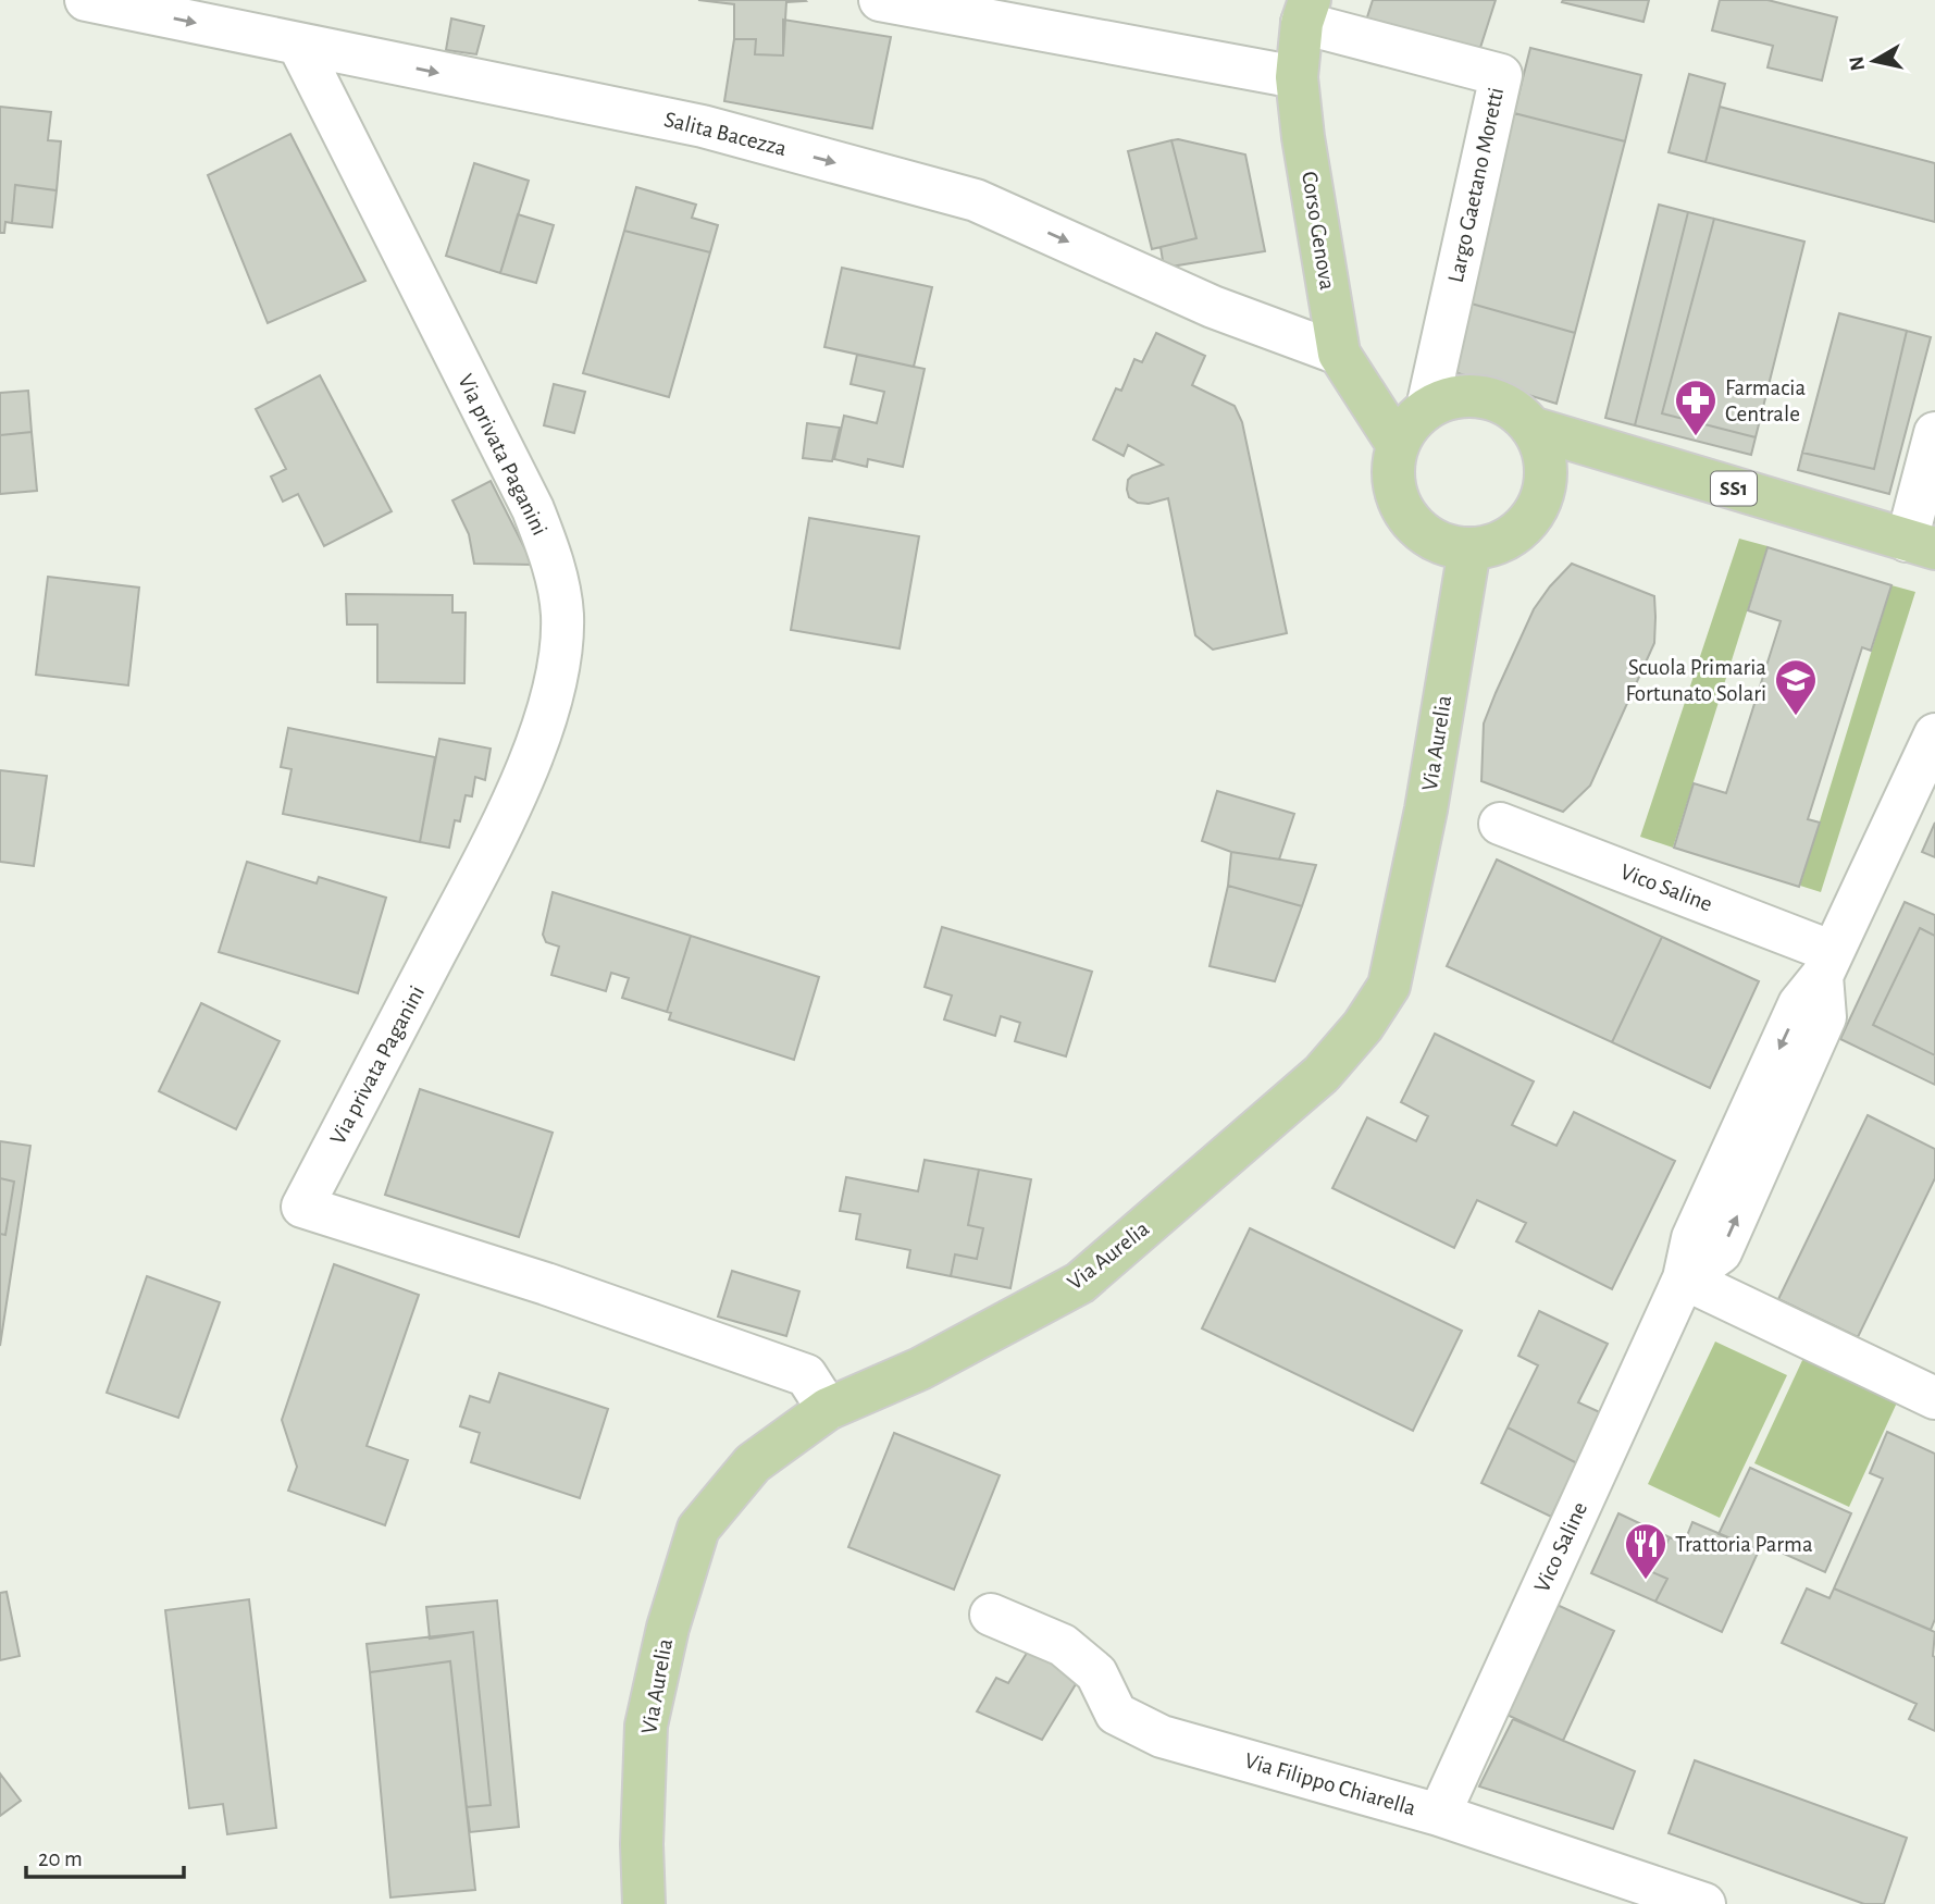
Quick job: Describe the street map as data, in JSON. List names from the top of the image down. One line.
{"streets":{"main road":["Corso Genova","SS1","Via Aurelia"],"street":["Salita Bacezza","Largo Gaetano Moretti","Via privata Paganini","Vico Saline","Via Filippo Chiarella"]},"crossings":[["Salita Bacezza","Corso Genova"],["Salita Bacezza","Via privata Paganini"],["Largo Gaetano Moretti","Corso Genova"],["Largo Gaetano Moretti","SS1"],["Largo Gaetano Moretti","Via Aurelia"],["Corso Genova","SS1"],["Corso Genova","Via Aurelia"],["Via privata Paganini","Via Aurelia"],["SS1","Via Aurelia"],["Vico Saline","Via Filippo Chiarella"]],"places":{"pharmacy":["Farmacia Centrale"],"school or university":["Scuola Primaria Fortunato Solari"],"restaurant":["Trattoria Parma"]},"scale_bar":"20 m","north":"left"}
